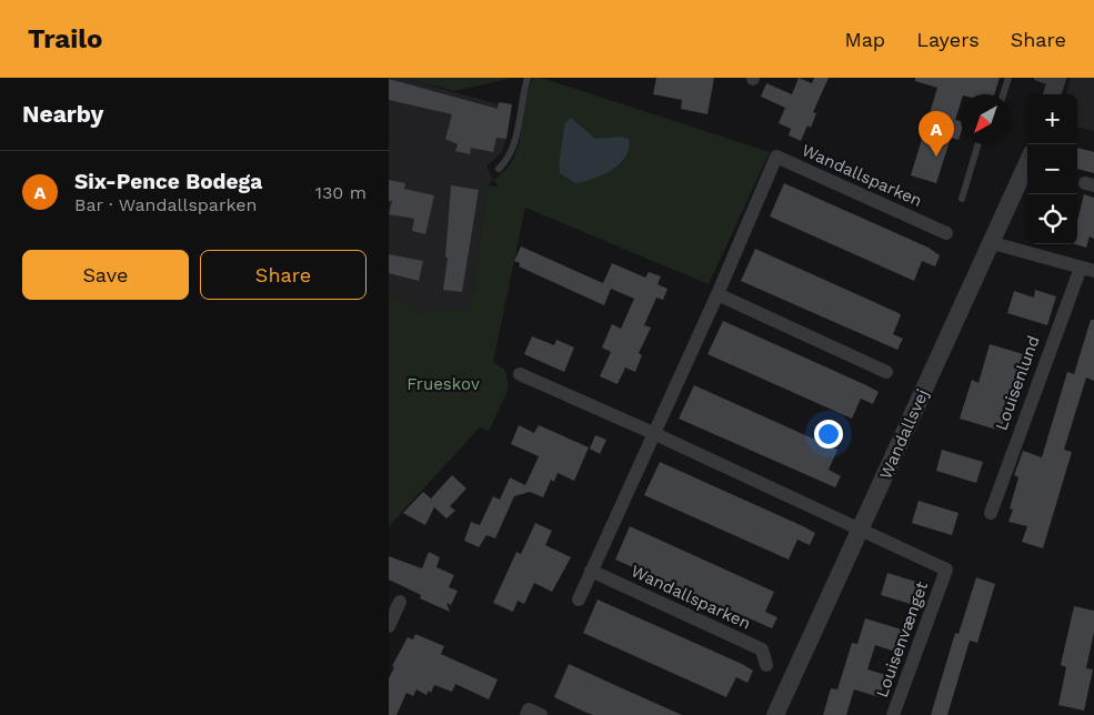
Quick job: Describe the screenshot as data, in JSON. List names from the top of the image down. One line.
{"streets":{"street":["Wandallsparken","Louisenlund","Wandallsvej","Louisenvænget"]},"crossings":[["Louisenlund","Wandallsvej"],["Wandallsvej","Louisenvænget"]],"parks":["Frueskov"],"north":"bottom left","page":{"header":"Trailo","nav":["Map","Layers","Share"],"heading":"Nearby","map_buttons":["+","−"],"pins":"A","list":[{"mark":"A","name":"Six-Pence Bodega","note":"Bar · Wandallsparken","value":"130 m"}],"buttons":["Save","Share"]}}
